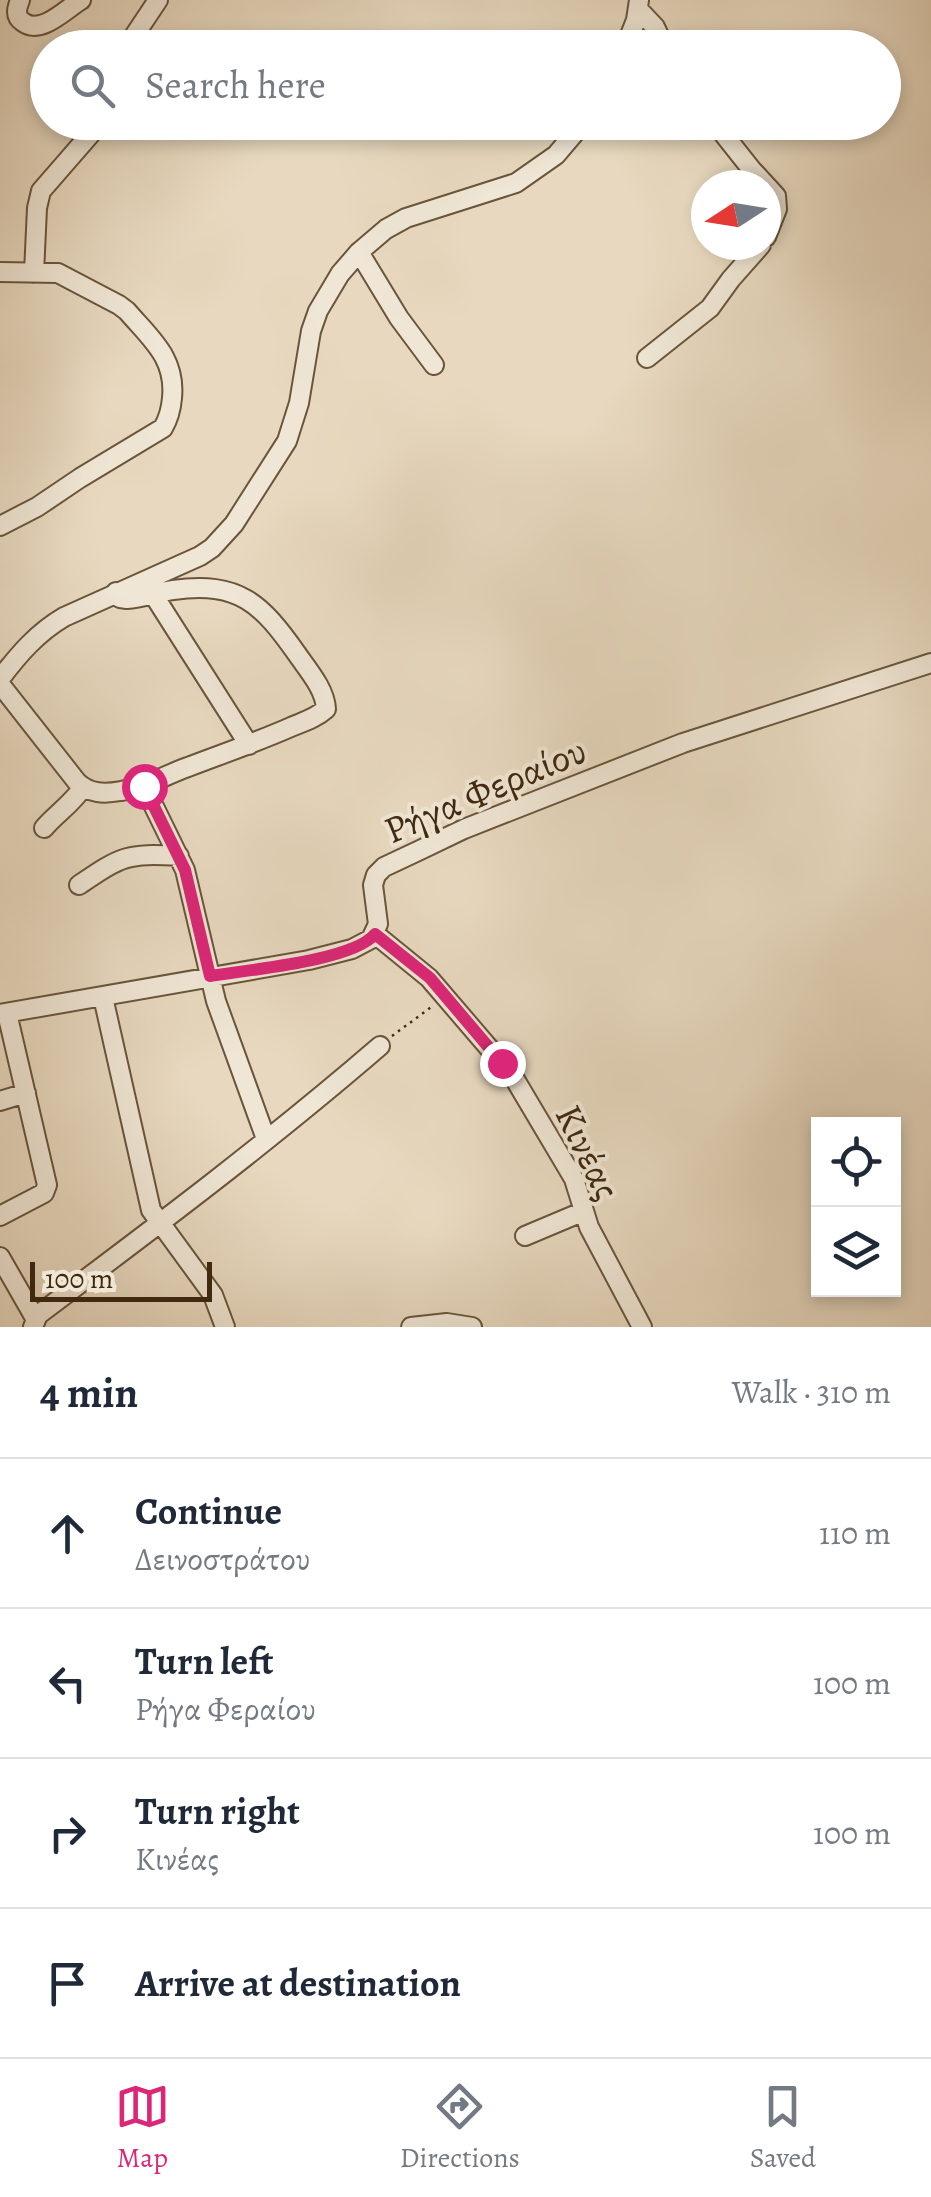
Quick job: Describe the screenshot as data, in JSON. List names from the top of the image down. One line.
{"streets":{"street":["Ρήγα Φεραίου","Κινέας"]},"crossings":[["Ρήγα Φεραίου","Κινέας"]],"scale_bar":"100 m","north":"left","page":{"search":"Search here","scale":"100 m","heading":["4 min","Walk · 310 m"],"list":[["Continue","Δεινοστράτου","110 m"],["Turn left","Ρήγα Φεραίου","100 m"],["Turn right","Κινέας","100 m"],"Arrive at destination"],"nav":["Map","Directions","Saved"]}}
